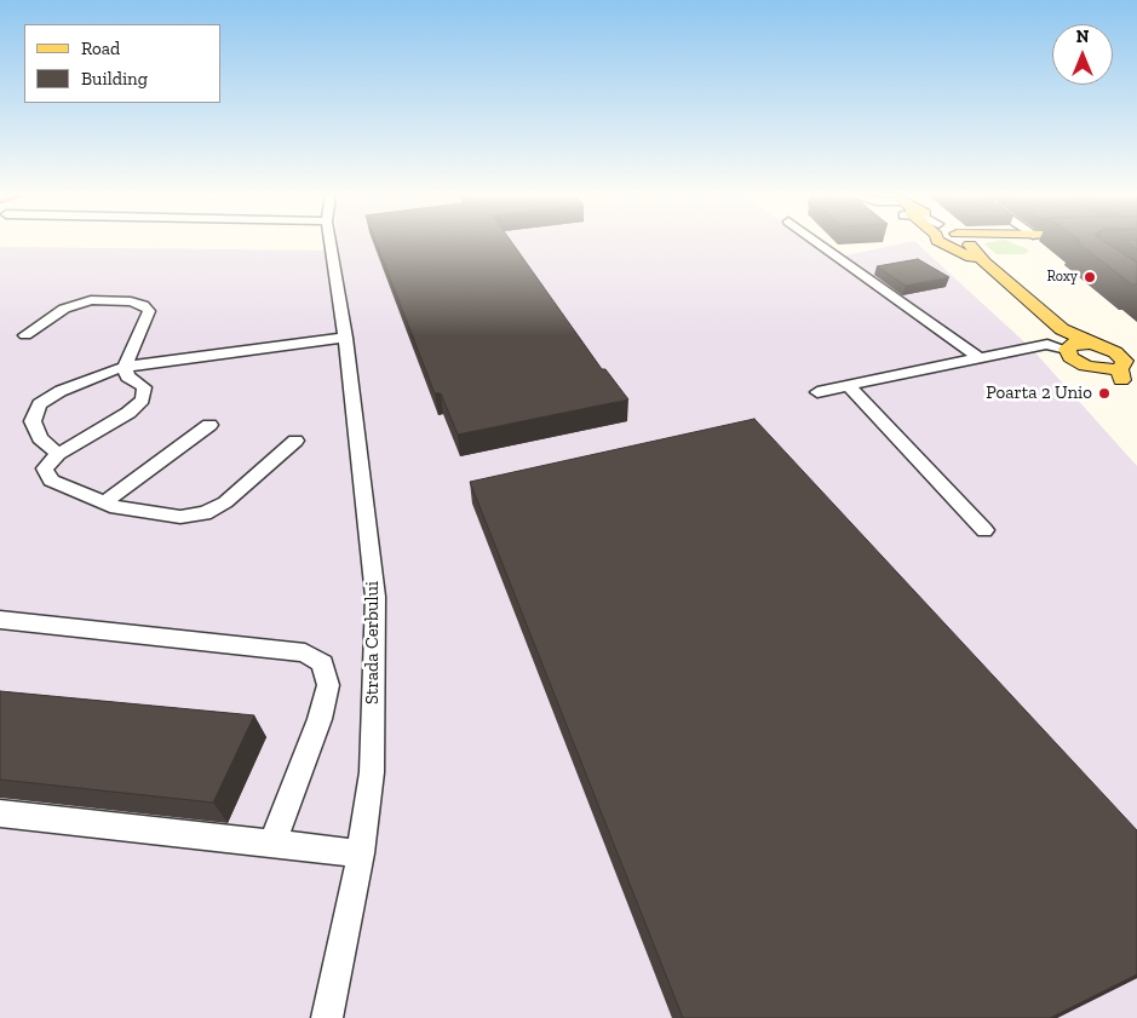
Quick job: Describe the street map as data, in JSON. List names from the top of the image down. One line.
{"streets":{"street":["Strada Cerbului"]},"places":["Roxy","Poarta 2 Unio"],"legend":["Road","Building"],"north":"top"}
